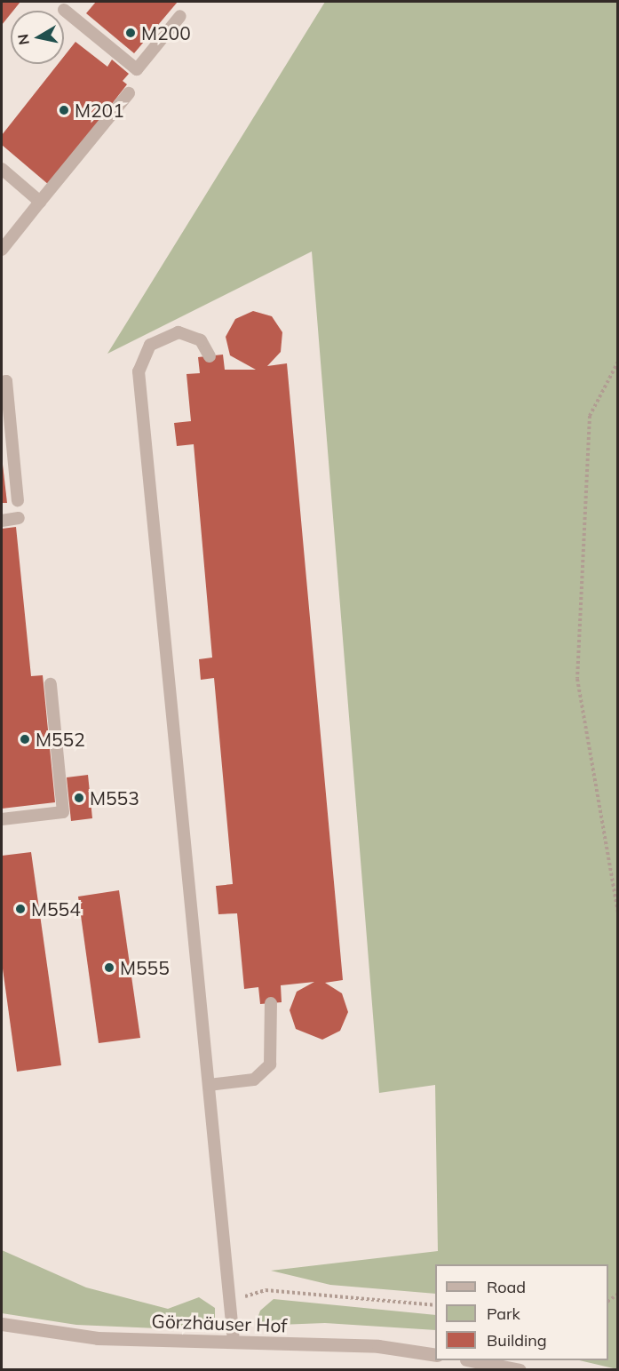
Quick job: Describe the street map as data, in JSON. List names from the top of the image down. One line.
{"streets":{"street":["Görzhäuser Hof"]},"places":["M200","M201","M552","M553","M554","M555"],"legend":["Road","Park","Building"],"north":"left"}
